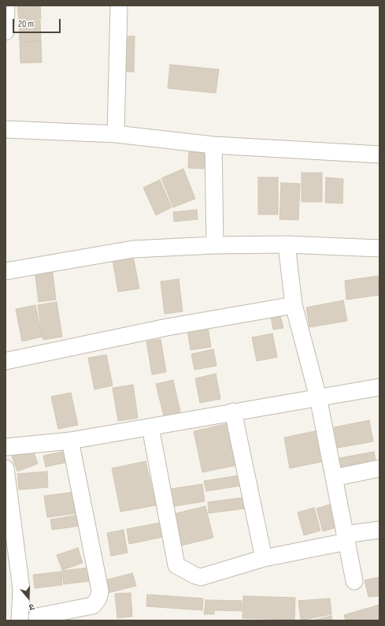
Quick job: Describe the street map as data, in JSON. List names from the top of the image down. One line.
{"scale_bar":"20 m","north":"bottom"}
